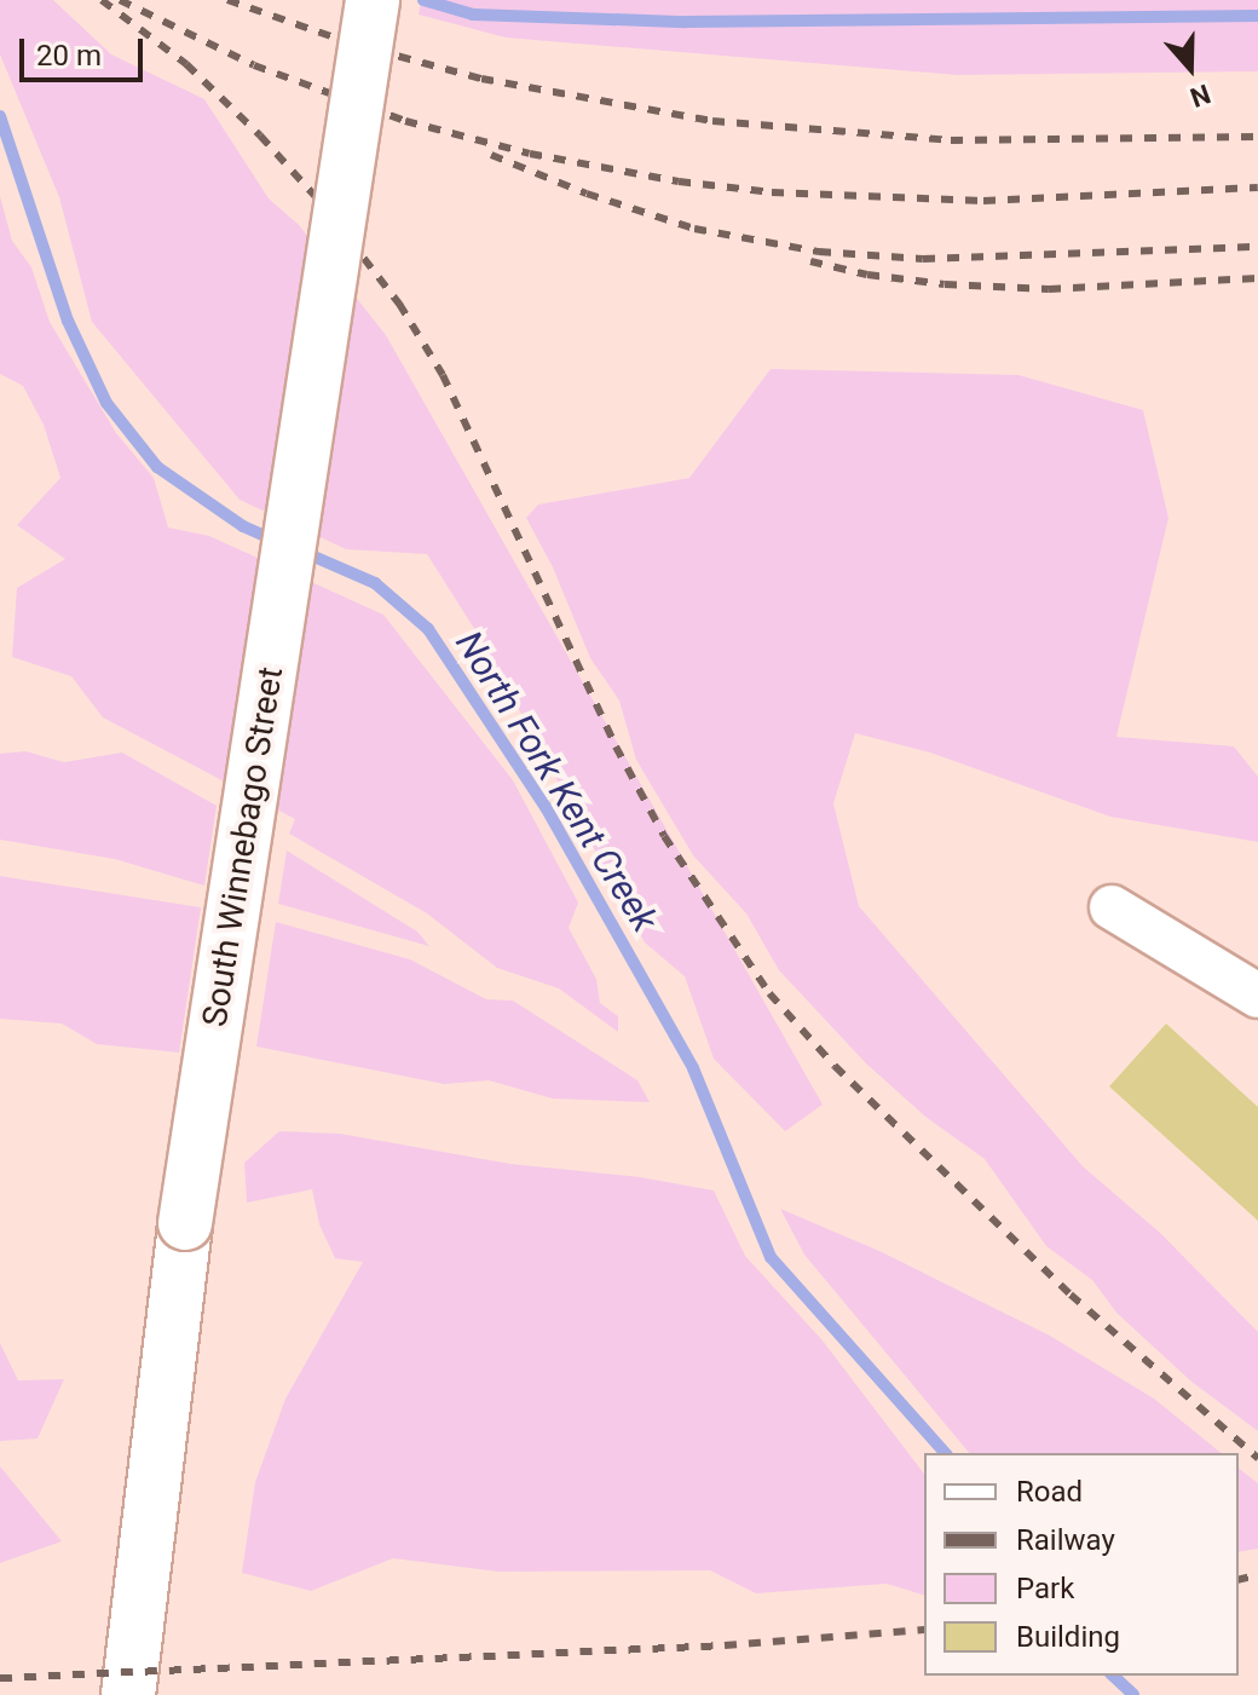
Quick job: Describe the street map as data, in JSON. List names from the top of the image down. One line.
{"streets":{"main road":["South Winnebago Street"]},"water":["North Fork Kent Creek"],"legend":["Road","Railway","Park","Building"],"scale_bar":"20 m","north":"bottom"}
